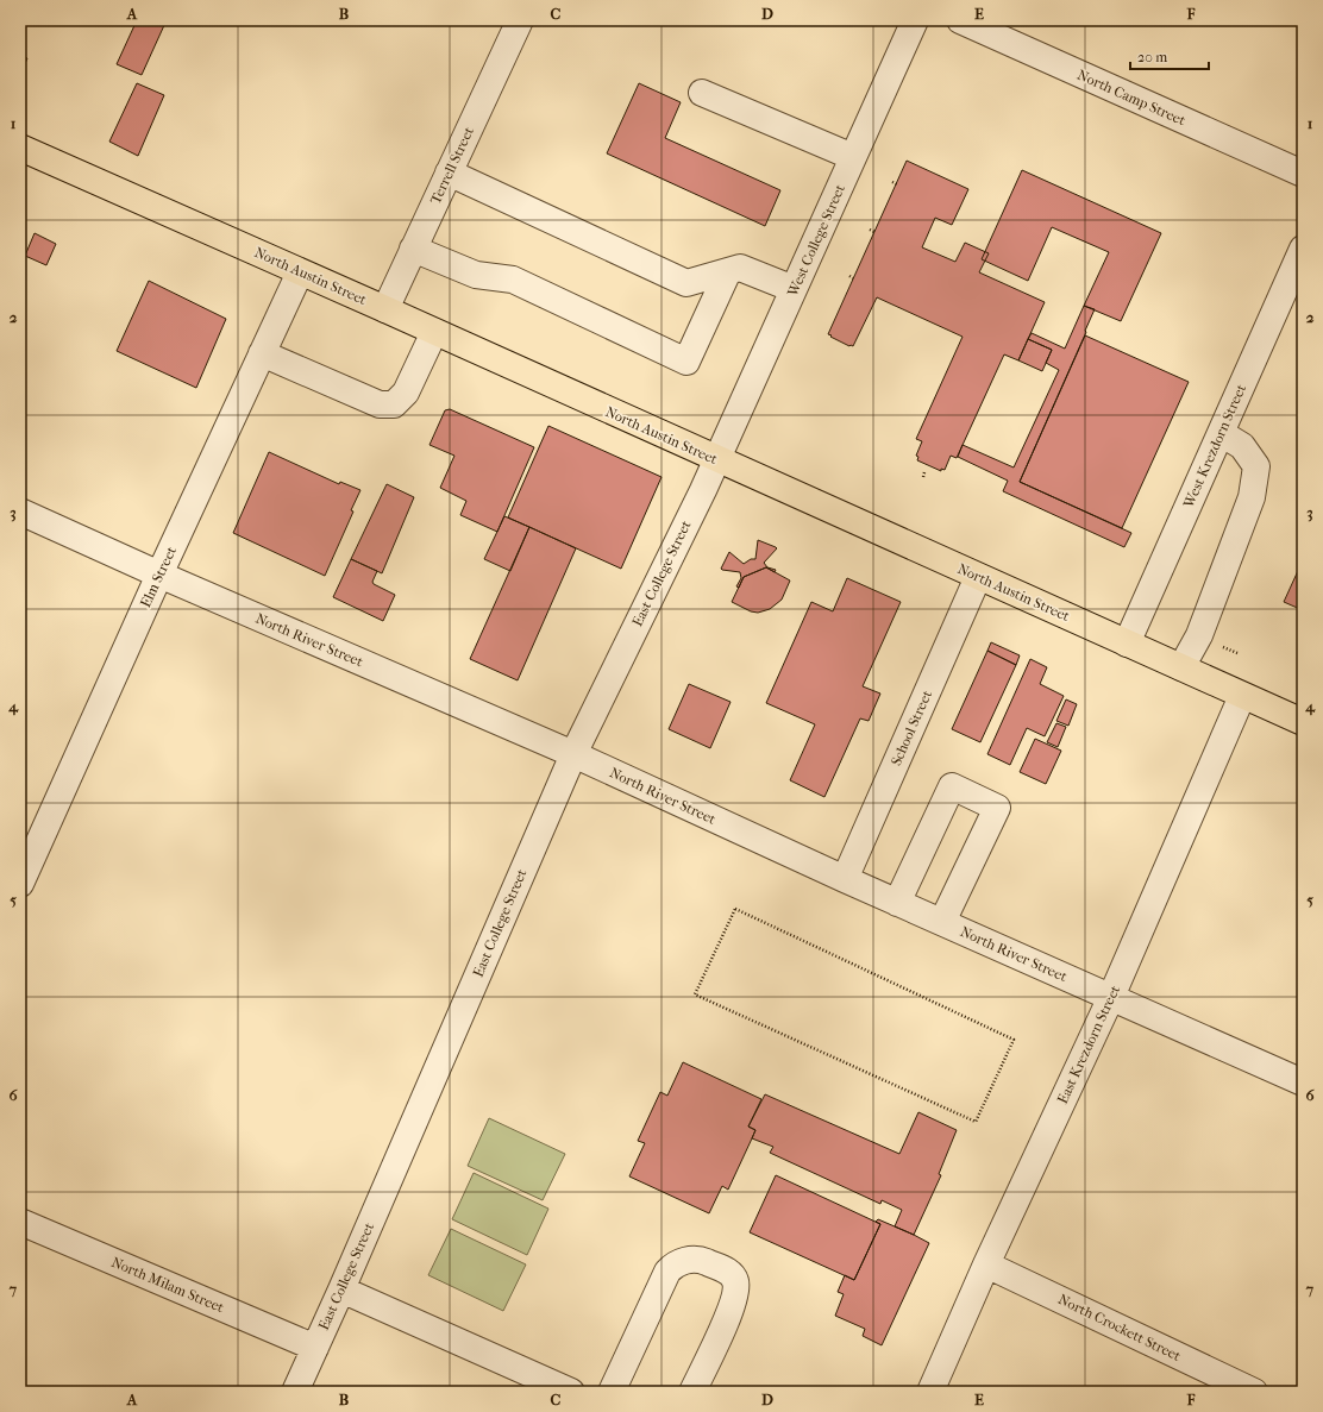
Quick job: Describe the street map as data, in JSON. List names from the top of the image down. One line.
{"streets":{"main road":["North Austin Street"],"street":["North Camp Street","Terrell Street","West College Street","West Krezdorn Street","East College Street","Elm Street","North River Street","School Street","East Krezdorn Street","North Milam Street","North Crockett Street"]},"crossings":[["Terrell Street","North Austin Street"],["West College Street","North Austin Street"],["West College Street","East College Street"],["North Austin Street","West Krezdorn Street"],["North Austin Street","East College Street"],["North Austin Street","Elm Street"],["North Austin Street","School Street"],["North Austin Street","East Krezdorn Street"],["East College Street","North River Street"],["East College Street","North Milam Street"],["Elm Street","North River Street"],["North River Street","School Street"],["North River Street","East Krezdorn Street"],["East Krezdorn Street","North Crockett Street"]],"scale_bar":"20 m","grid":{"columns":["A","B","C","D","E","F"],"rows":["1","2","3","4","5","6","7"]}}
